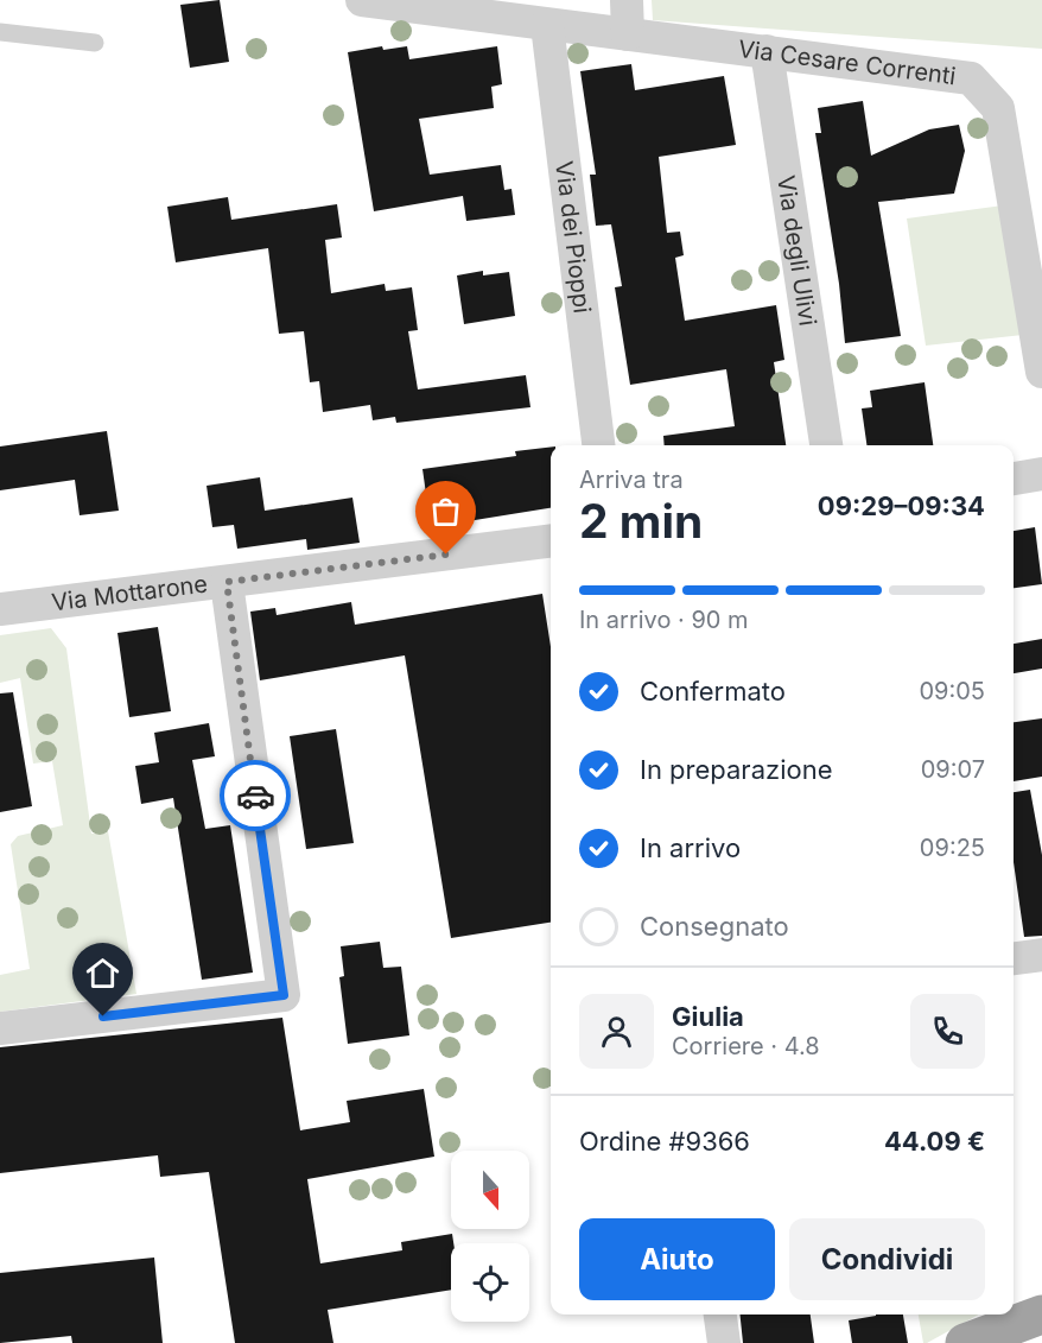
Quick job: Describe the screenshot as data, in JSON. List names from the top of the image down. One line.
{"streets":{"street":["Via Cesare Correnti","Via dei Pioppi","Via degli Ulivi","Via Mottarone"]},"crossings":[["Via Cesare Correnti","Via dei Pioppi"],["Via Cesare Correnti","Via degli Ulivi"]],"north":"bottom","page":{"heading":["2 min","Arriva tra","09:29–09:34"],"panel":["Giulia","Corriere · 4.8","Ordine #9366","44.09 €"],"bar":"In arrivo · 90 m","list":[["Confermato","09:05"],["In preparazione","09:07"],["In arrivo","09:25"],"Consegnato"],"buttons":["Aiuto","Condividi"]}}
